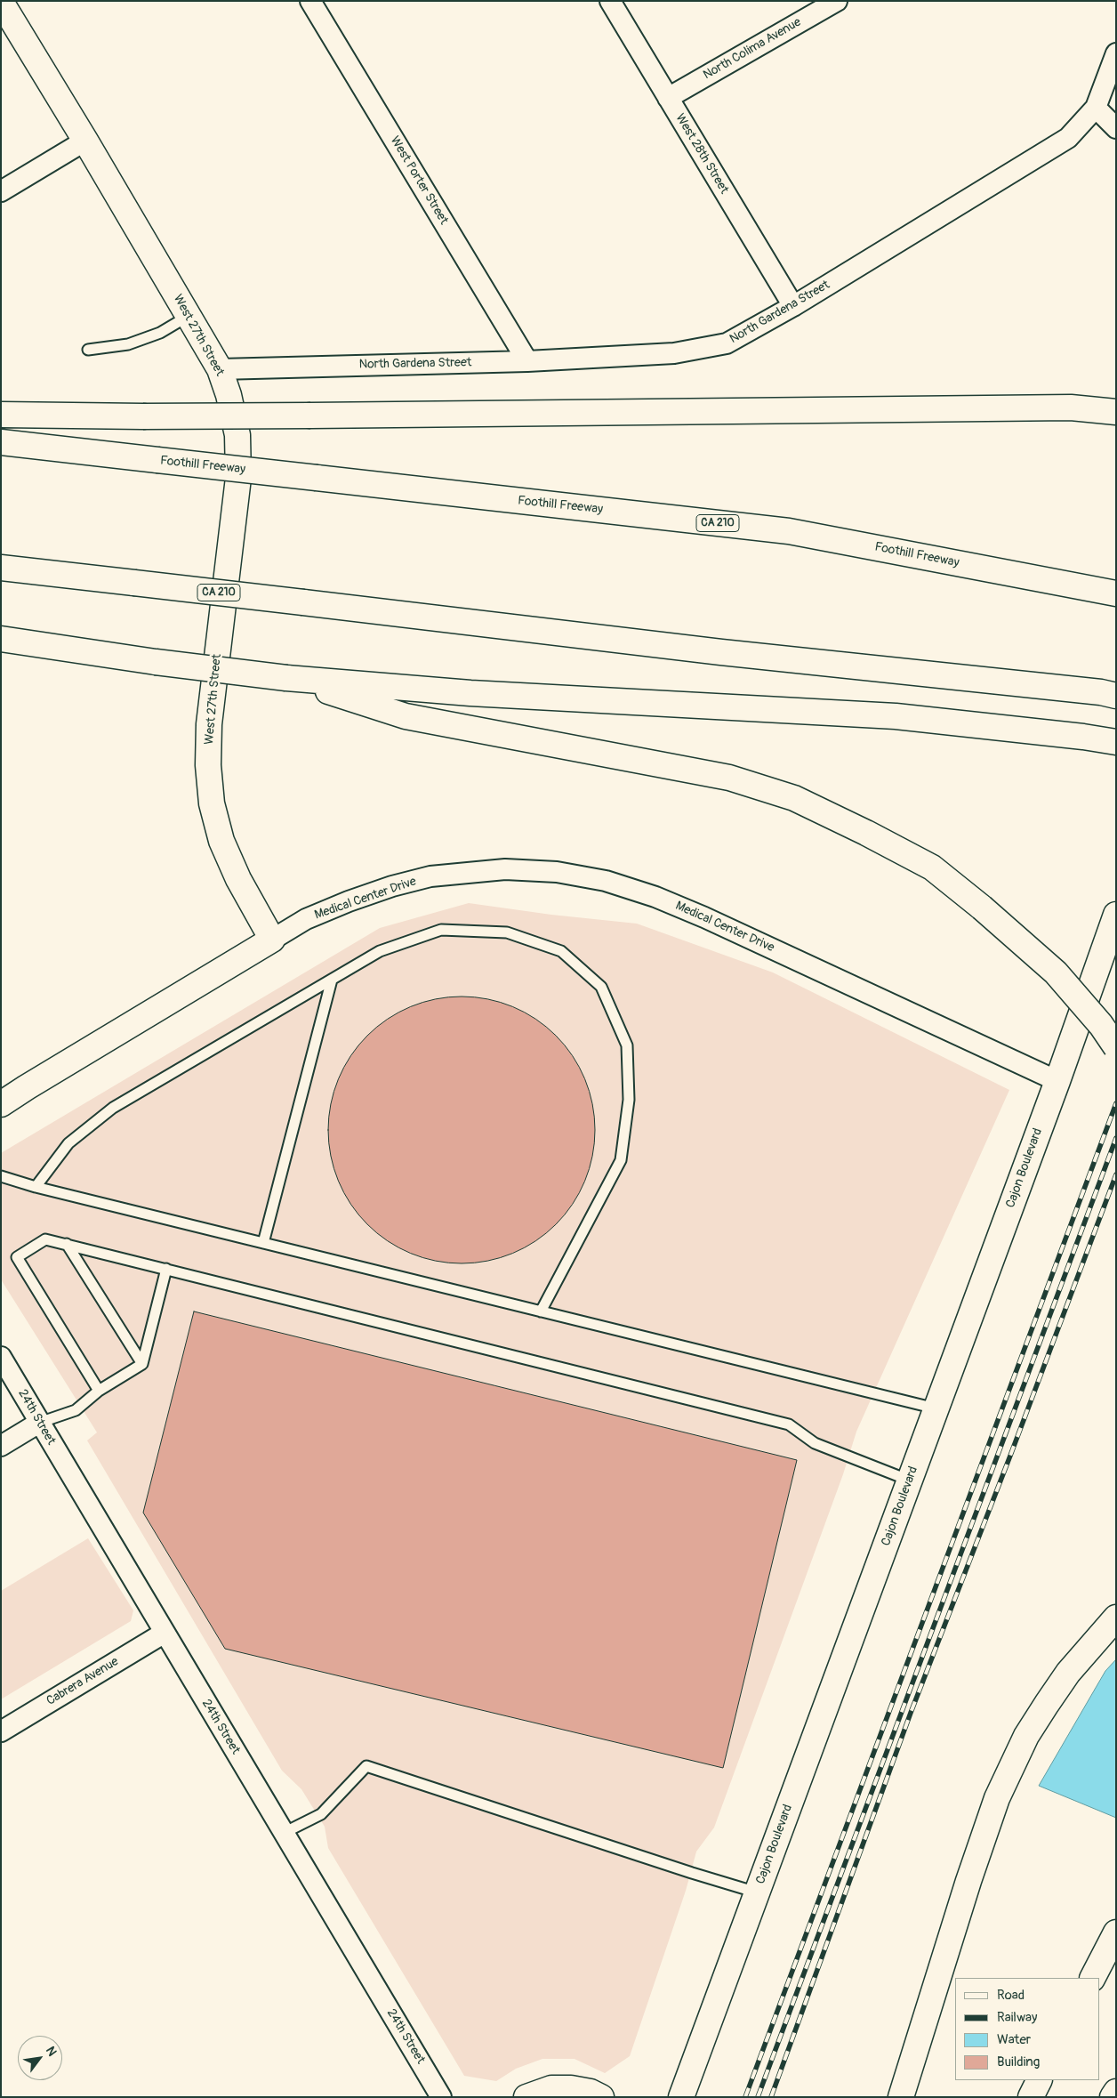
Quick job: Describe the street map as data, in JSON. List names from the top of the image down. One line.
{"streets":{"main road":["West 27th Street","Foothill Freeway","CA 210","Medical Center Drive","Cajon Boulevard"],"street":["North Colima Avenue","West 28th Street","West Porter Street","North Gardena Street","24th Street","Cabrera Avenue"]},"crossings":[["North Colima Avenue","West 28th Street"],["West 28th Street","North Gardena Street"],["West Porter Street","North Gardena Street"],["North Gardena Street","West 27th Street"],["West 27th Street","Medical Center Drive"],["Medical Center Drive","Cajon Boulevard"],["24th Street","Cabrera Avenue"]],"legend":["Road","Railway","Water","Building"],"north":"top right"}
